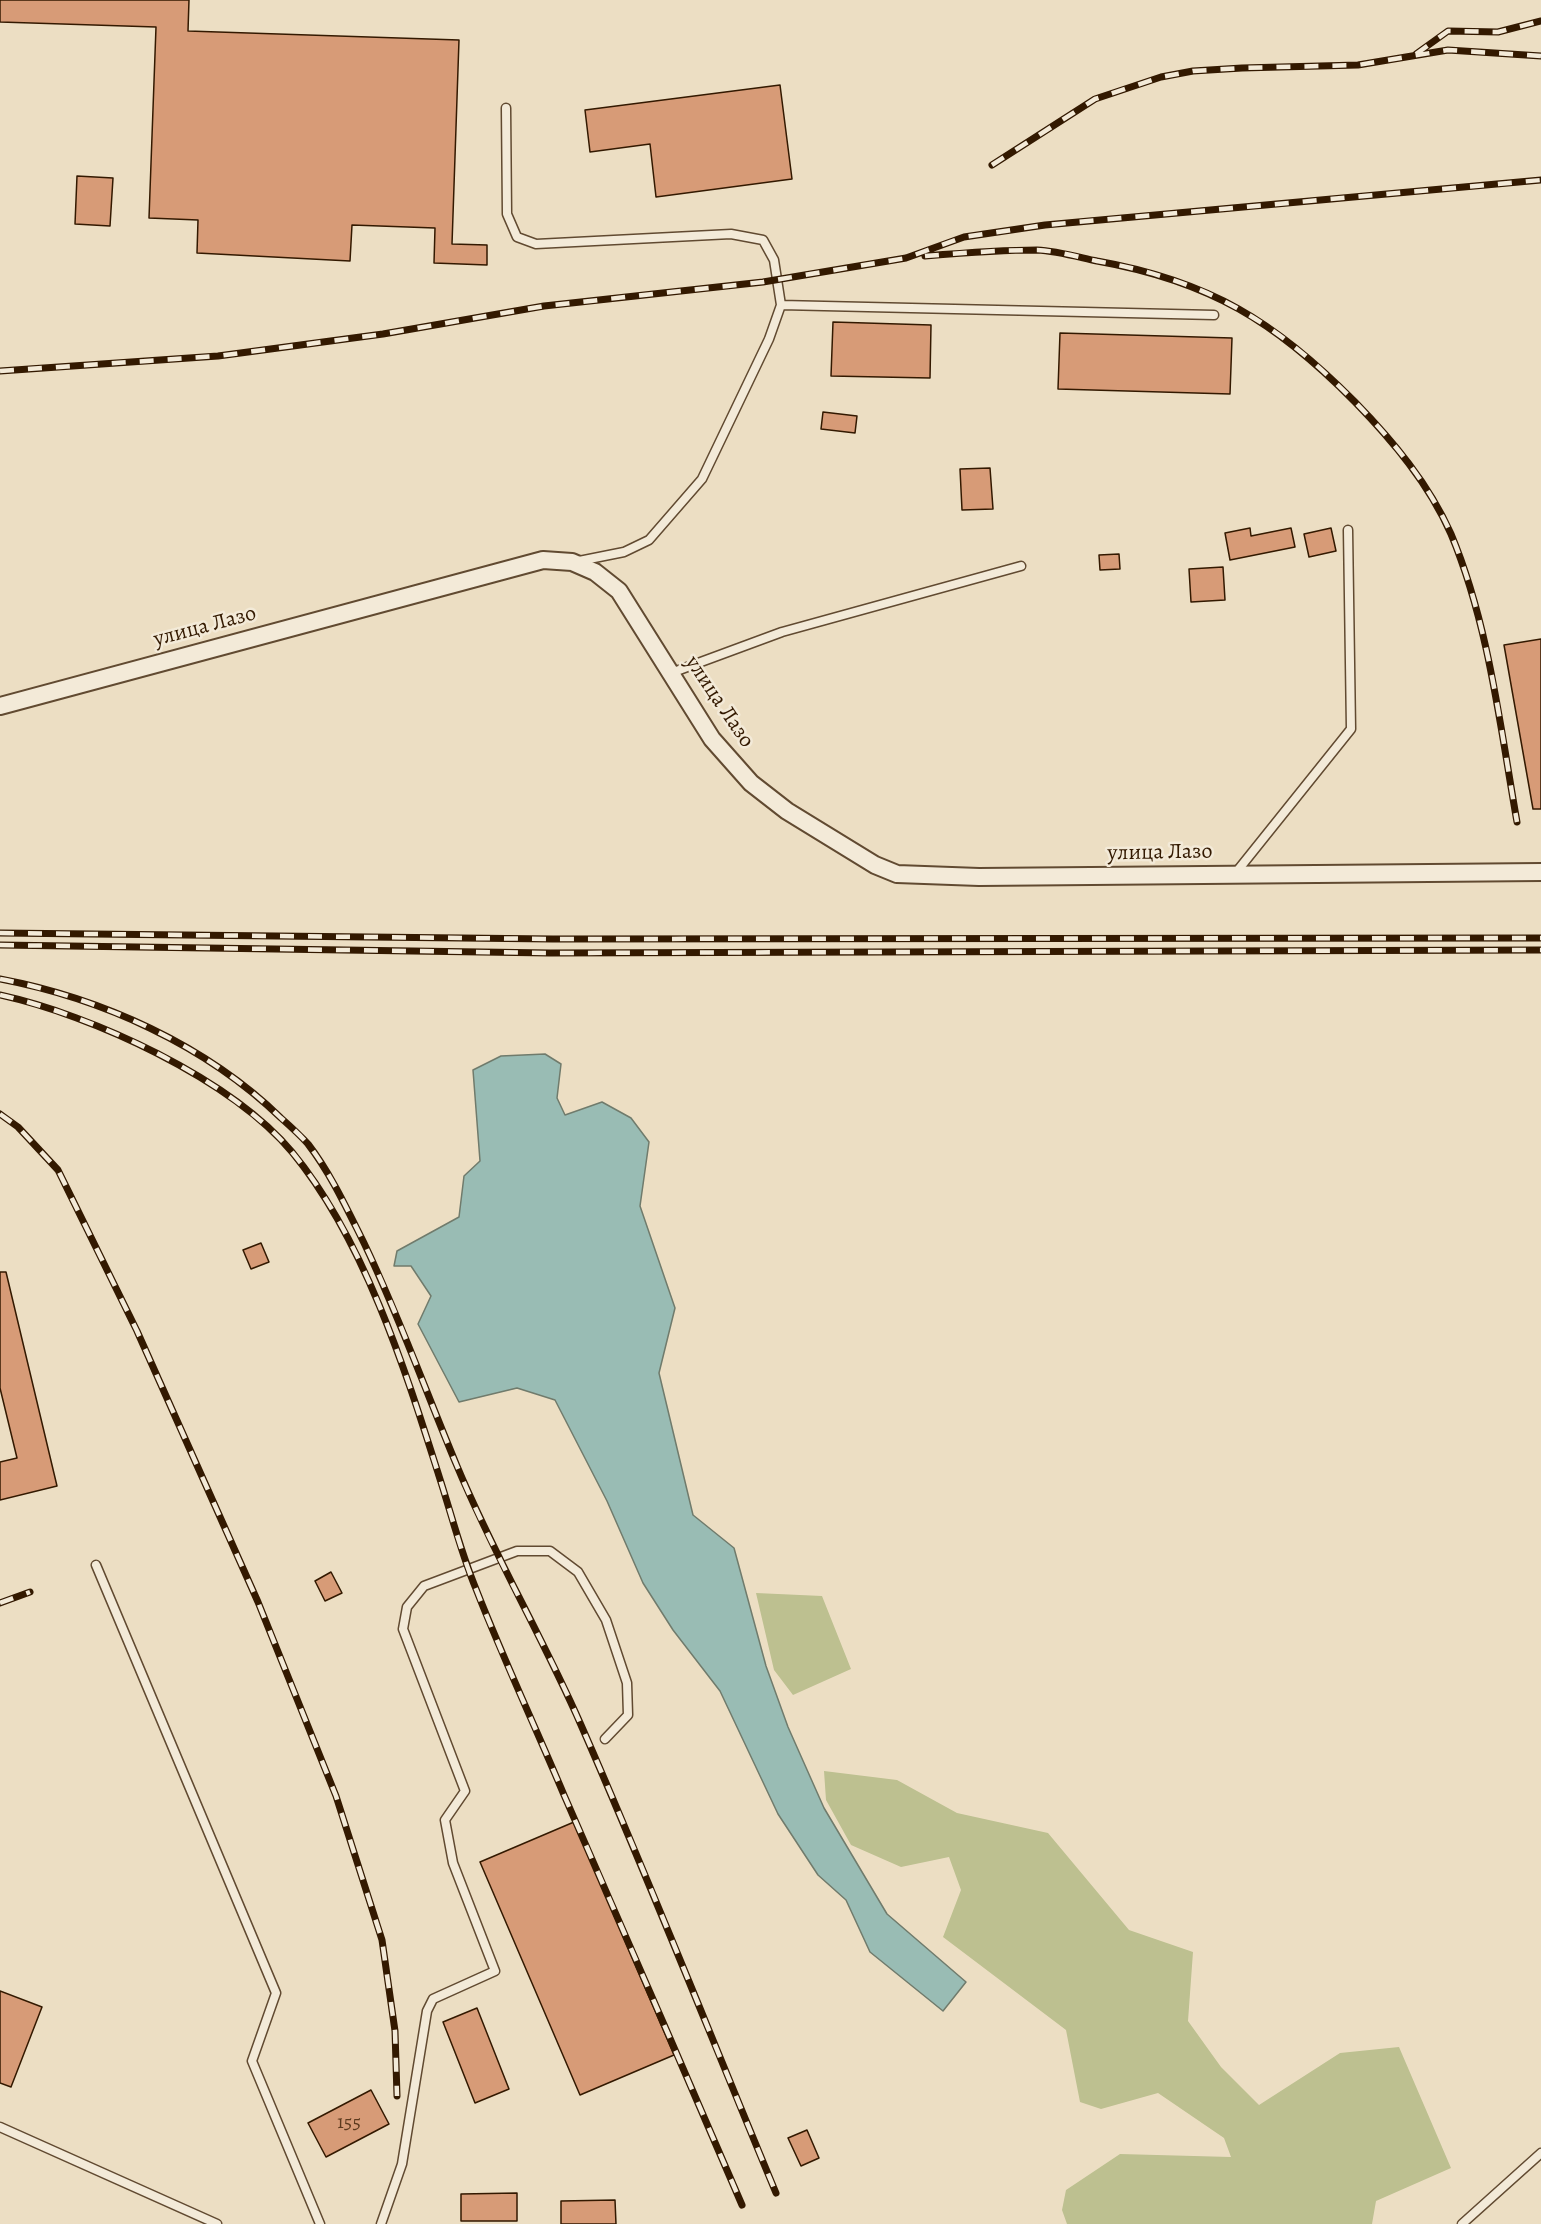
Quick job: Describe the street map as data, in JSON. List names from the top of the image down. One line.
{"streets":{"street":["улица Лазо"]},"house_numbers":["155"]}
